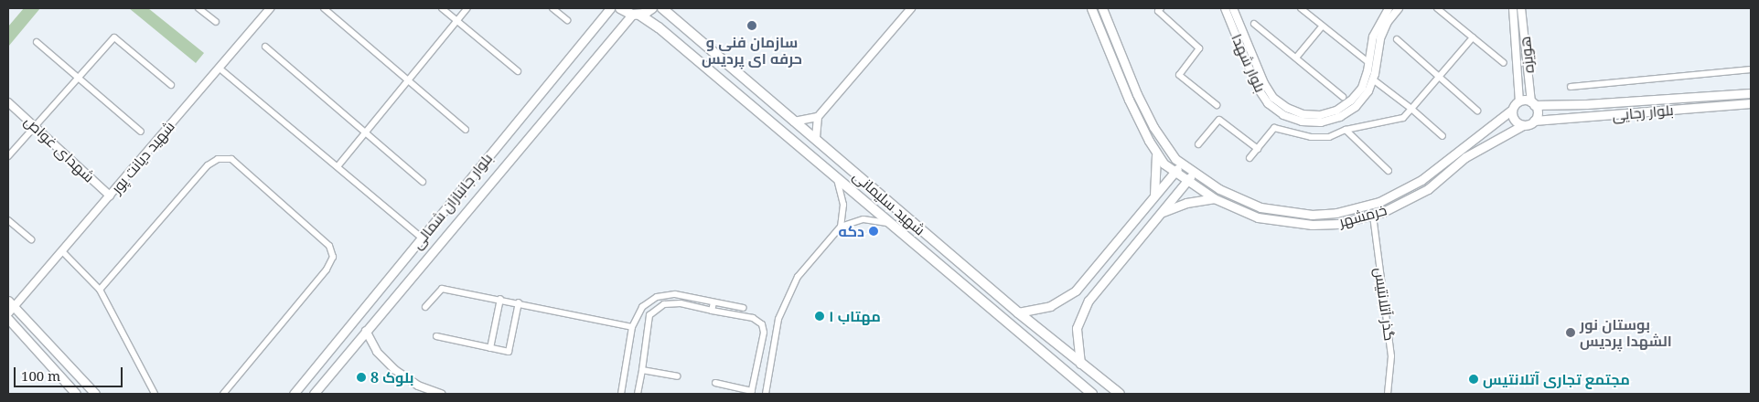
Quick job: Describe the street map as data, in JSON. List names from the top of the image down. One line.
{"streets":{"main road":["بلوار رجایی","بلوار جانبازان شمالی","شهید سلیمانی","خرمشهر"],"street":["هویزه","بلوار شهدا","شهدای غواص","شهید دیانت پور","گذر آتلانتیس"]},"crossings":[["هویزه","بلوار رجایی"],["هویزه","خرمشهر"],["بلوار رجایی","خرمشهر"],["شهدای غواص","شهید دیانت پور"],["بلوار جانبازان شمالی","شهید سلیمانی"],["خرمشهر","گذر آتلانتیس"]],"places":["سازمان فنی و حرفه ای پردیس","دکه","مهتاب ۱","بوستان نور الشهدا پردیس","بلوک 8","مجتمع تجاری آتلانتیس"],"scale_bar":"100 m"}
